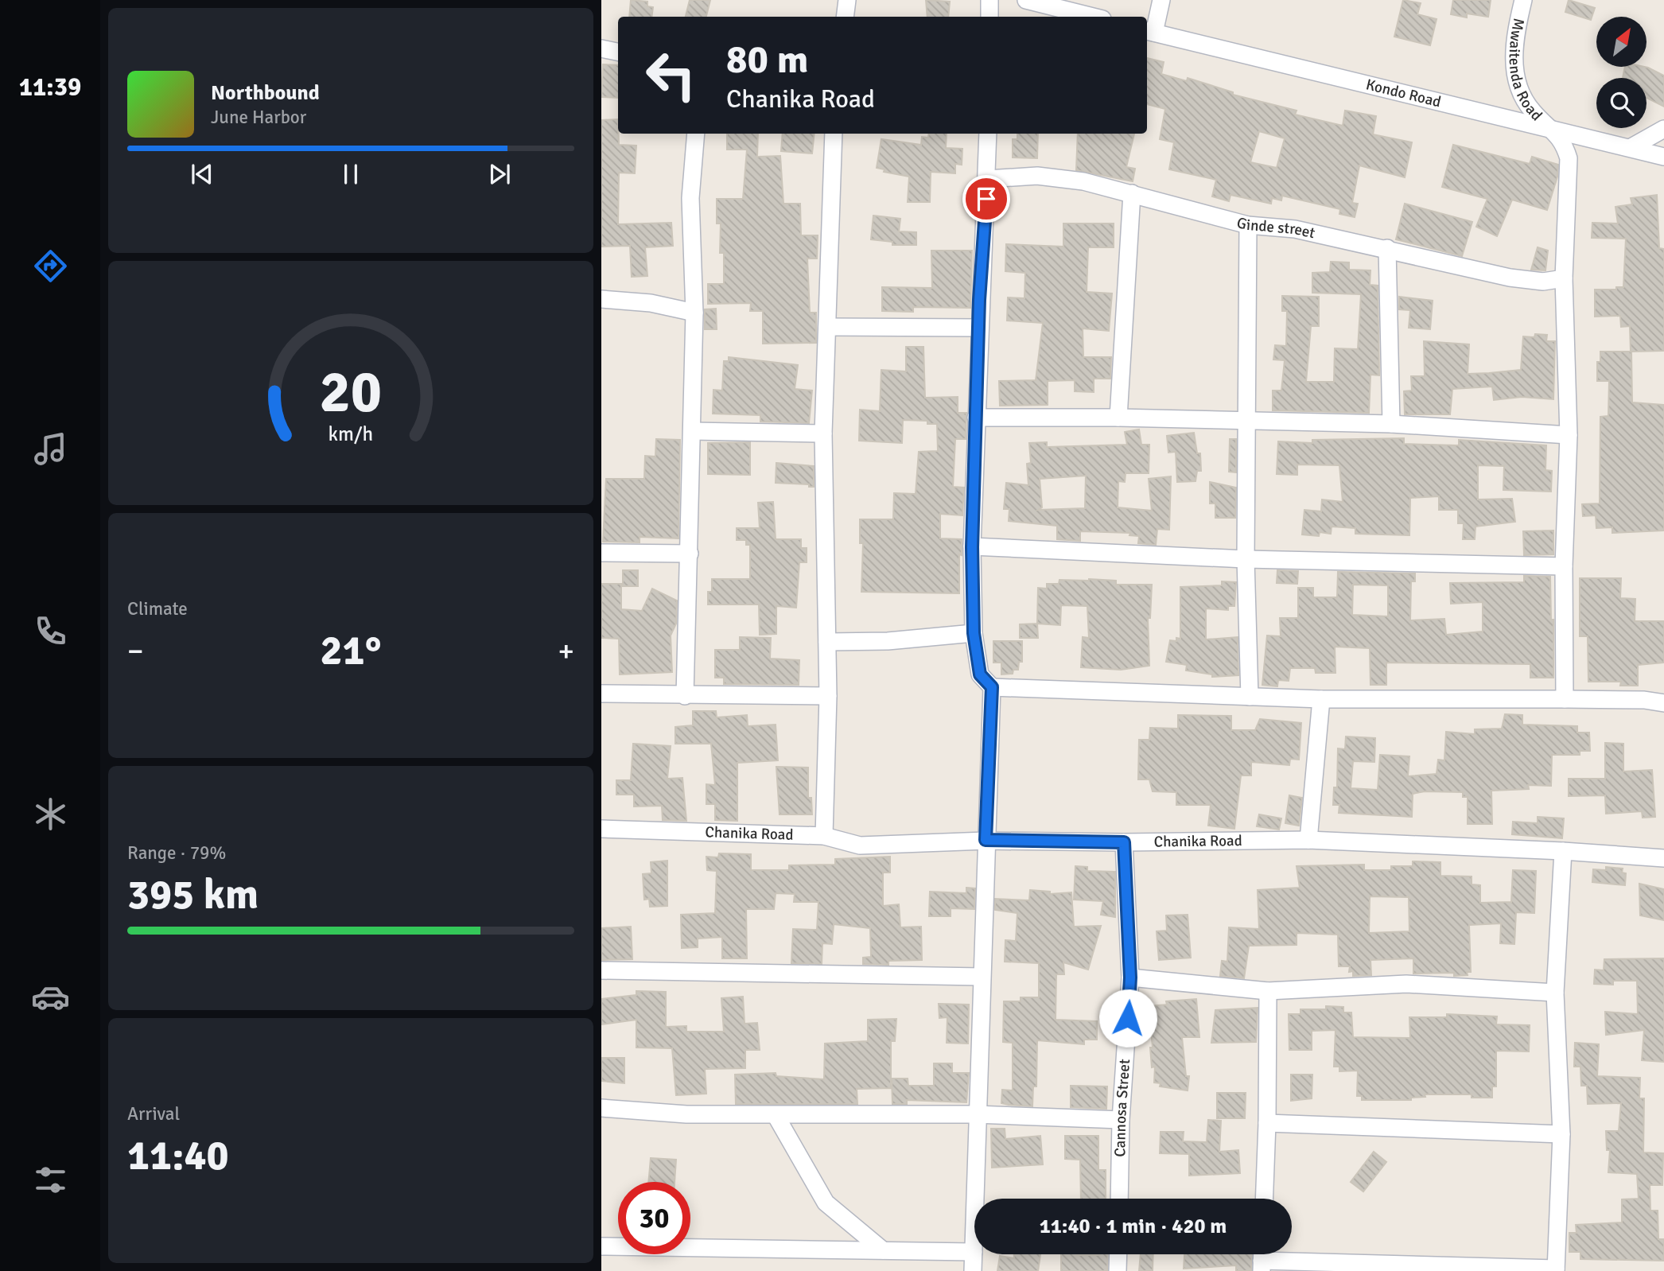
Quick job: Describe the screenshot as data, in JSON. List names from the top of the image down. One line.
{"streets":{"street":["Mwaitenda Road","Kondo Road","Ginde street","Chanika Road","Cannosa Street"]},"crossings":[["Mwaitenda Road","Kondo Road"],["Mwaitenda Road","Ginde street"],["Chanika Road","Cannosa Street"]],"north":"top right","page":{"tabs":"11:39","turn":["80 m","Chanika Road"],"song":["Northbound","June Harbor"],"tile":["Climate",["Range · 79%","395 km"],["Arrival","11:40"]],"heat":["−","21°","+"],"limit":"30","trip":"11:40 · 1 min · 420 m","gauge":["20","km/h"]}}
